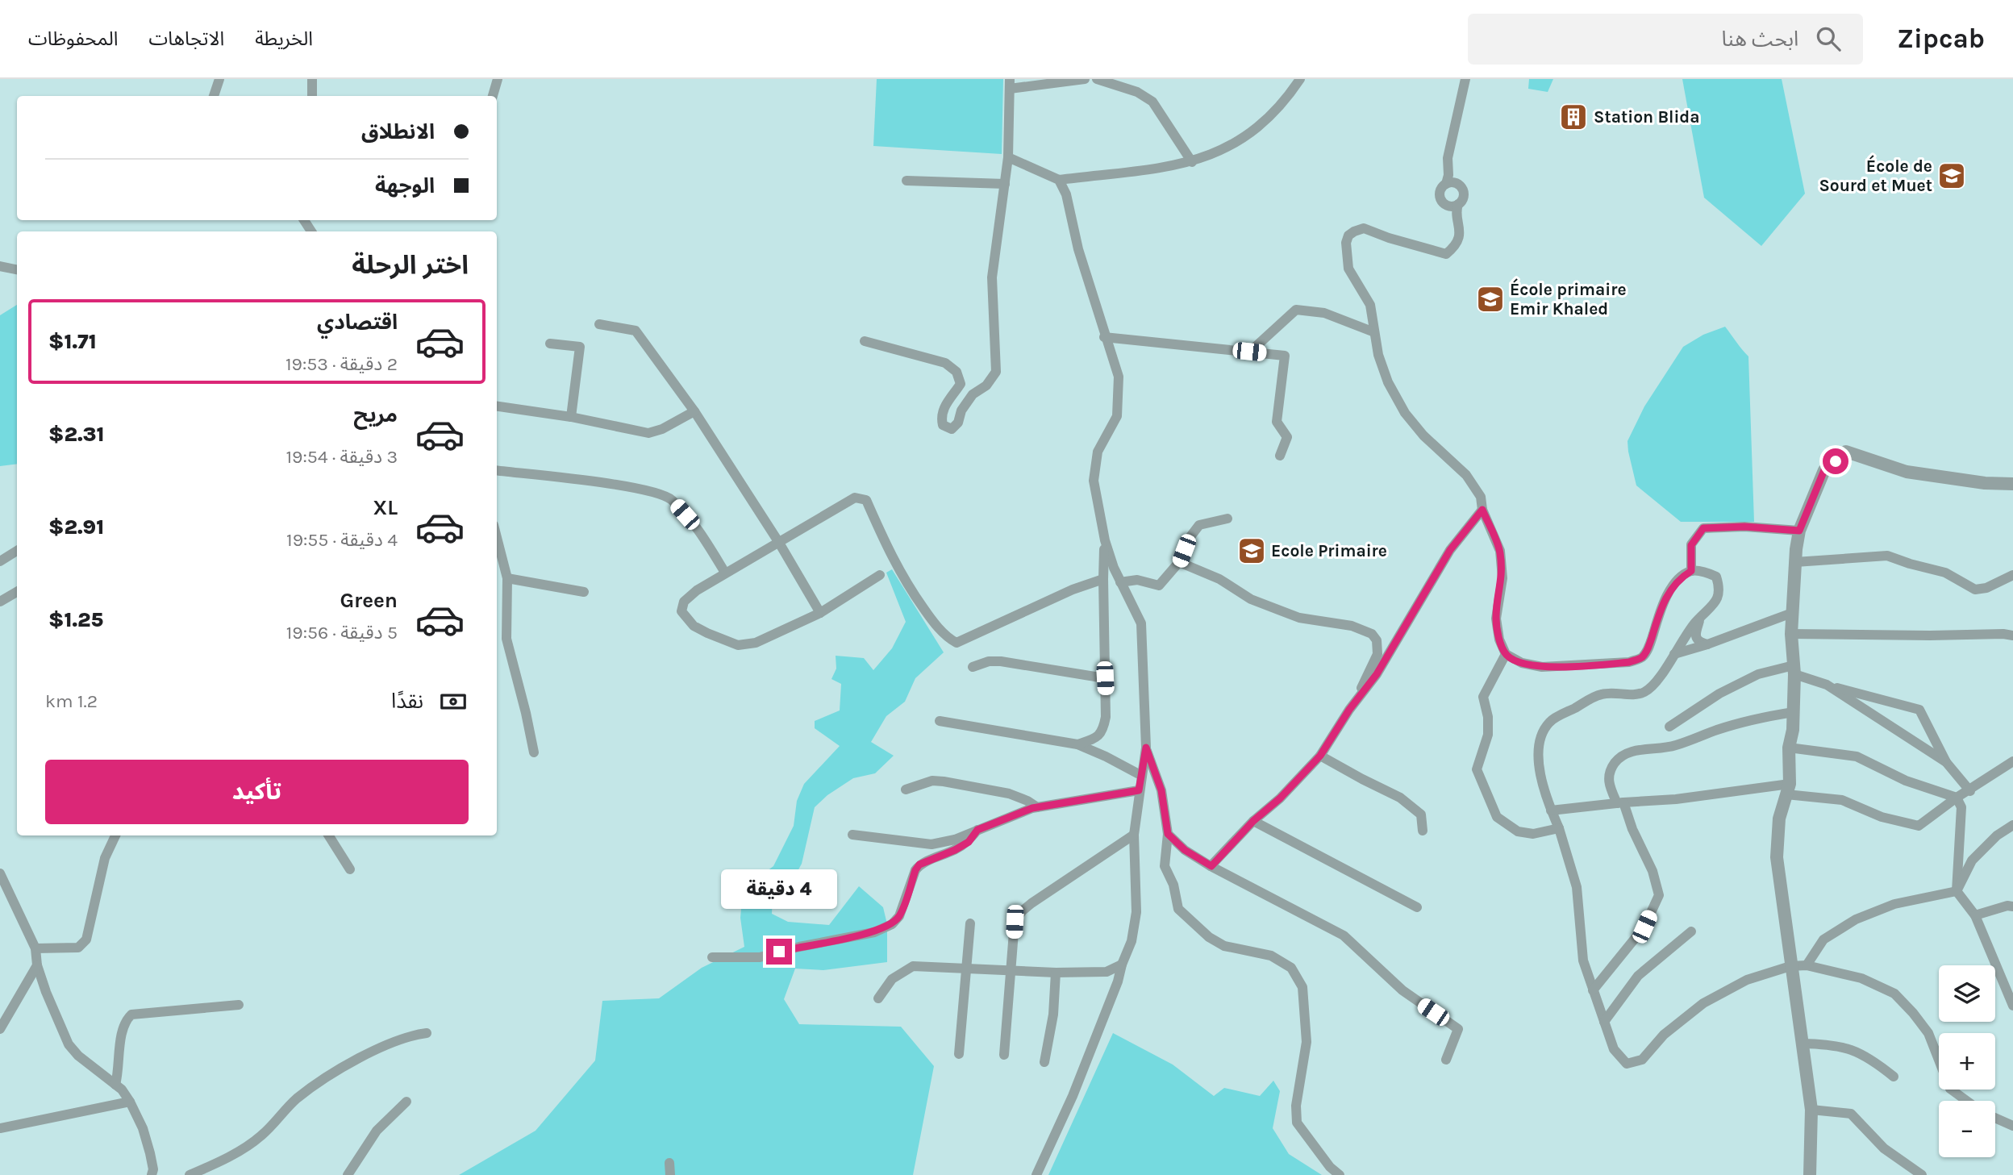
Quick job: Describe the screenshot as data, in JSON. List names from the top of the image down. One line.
{"places":{"building":["Station Blida"],"school or university":["École de Sourd et Muet","École primaire Emir Khaled","Ecole Primaire"]},"page":{"header":"Zipcab","search":"ابحث هنا","nav":["الخريطة","الاتجاهات","المحفوظات"],"banner":["الانطلاق","الوجهة"],"heading":"اختر الرحلة","list":[{"name":"اقتصادي","note":"2 دقيقة · 19:53","value":"$1.71"},{"name":"مريح","note":"3 دقيقة · 19:54","value":"$2.31"},{"name":"XL","note":"4 دقيقة · 19:55","value":"$2.91"},{"name":"Green","note":"5 دقيقة · 19:56","value":"$1.25"}],"pay":["نقدًا","1.2 km"],"buttons":"تأكيد","bubble":"4 دقيقة","map_buttons":["+","−"]}}
